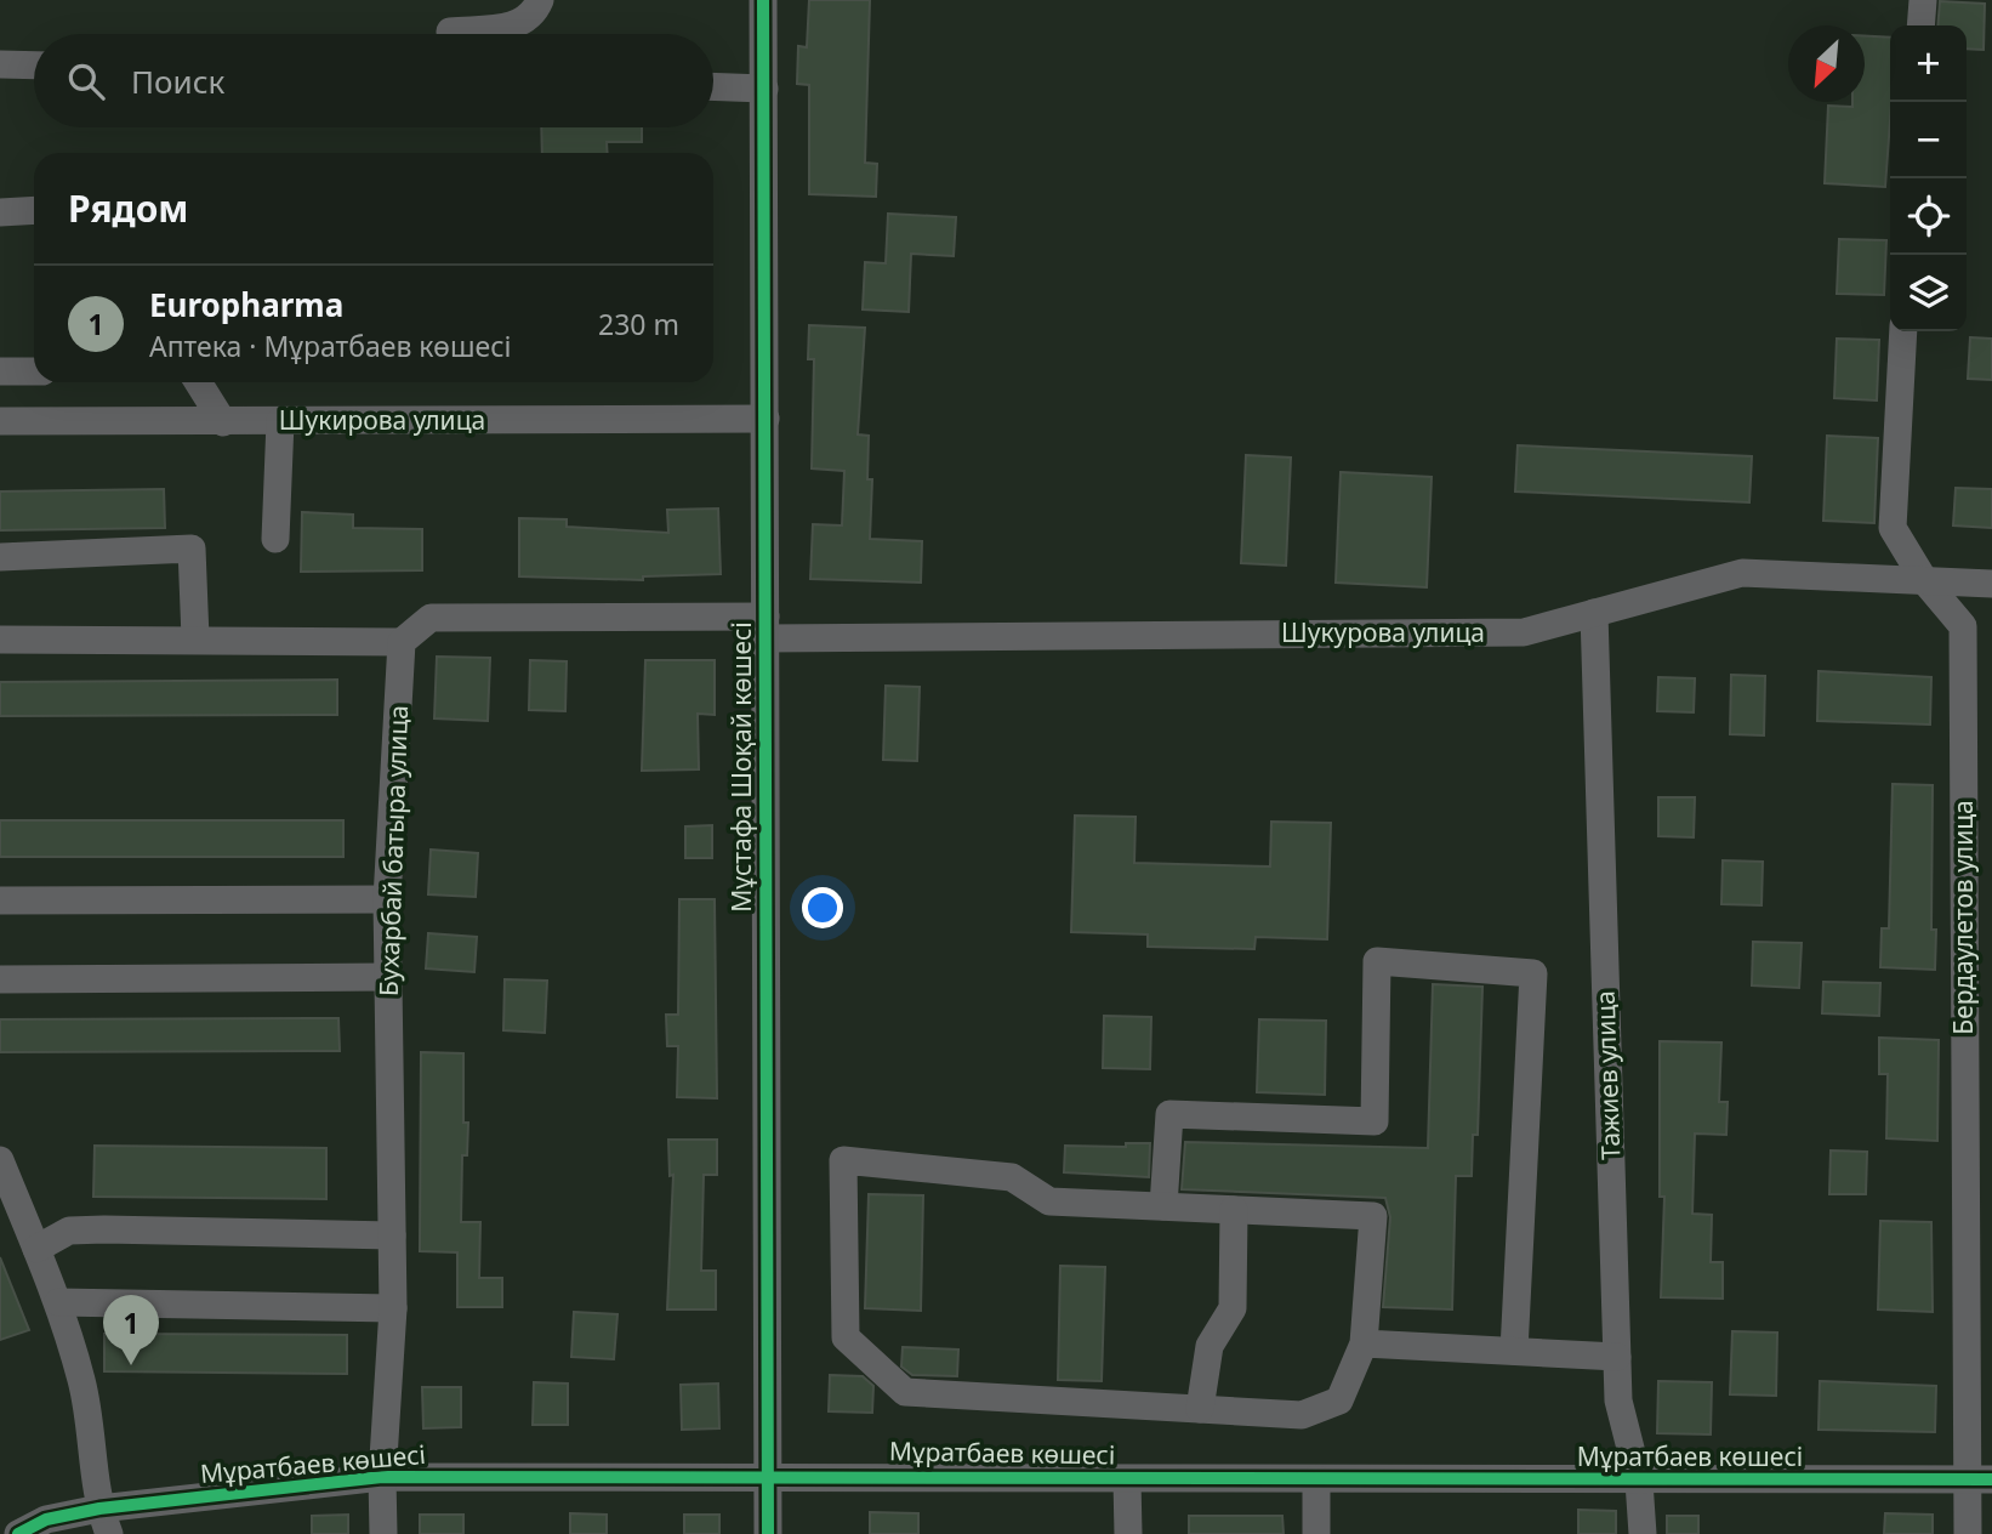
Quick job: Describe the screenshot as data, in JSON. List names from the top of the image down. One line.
{"streets":{"street":["Шукирова улица","Шукурова улица","Мұстафа Шоқай көшесі","Бухарбай батыра улица","Бердаулетов улица","Тажиев улица","Мұратбаев көшесі"]},"crossings":[["Шукирова улица","Мұстафа Шоқай көшесі"],["Шукурова улица","Мұстафа Шоқай көшесі"],["Шукурова улица","Бердаулетов улица"],["Шукурова улица","Тажиев улица"],["Мұстафа Шоқай көшесі","Мұратбаев көшесі"],["Бухарбай батыра улица","Мұратбаев көшесі"],["Бердаулетов улица","Мұратбаев көшесі"],["Тажиев улица","Мұратбаев көшесі"]],"north":"bottom left","page":{"map_buttons":["+","−"],"search":"Поиск","heading":"Рядом","list":[{"mark":"1","name":"Europharma","note":"Аптека · Мұратбаев көшесі","value":"230 m"}],"pins":"1"}}
